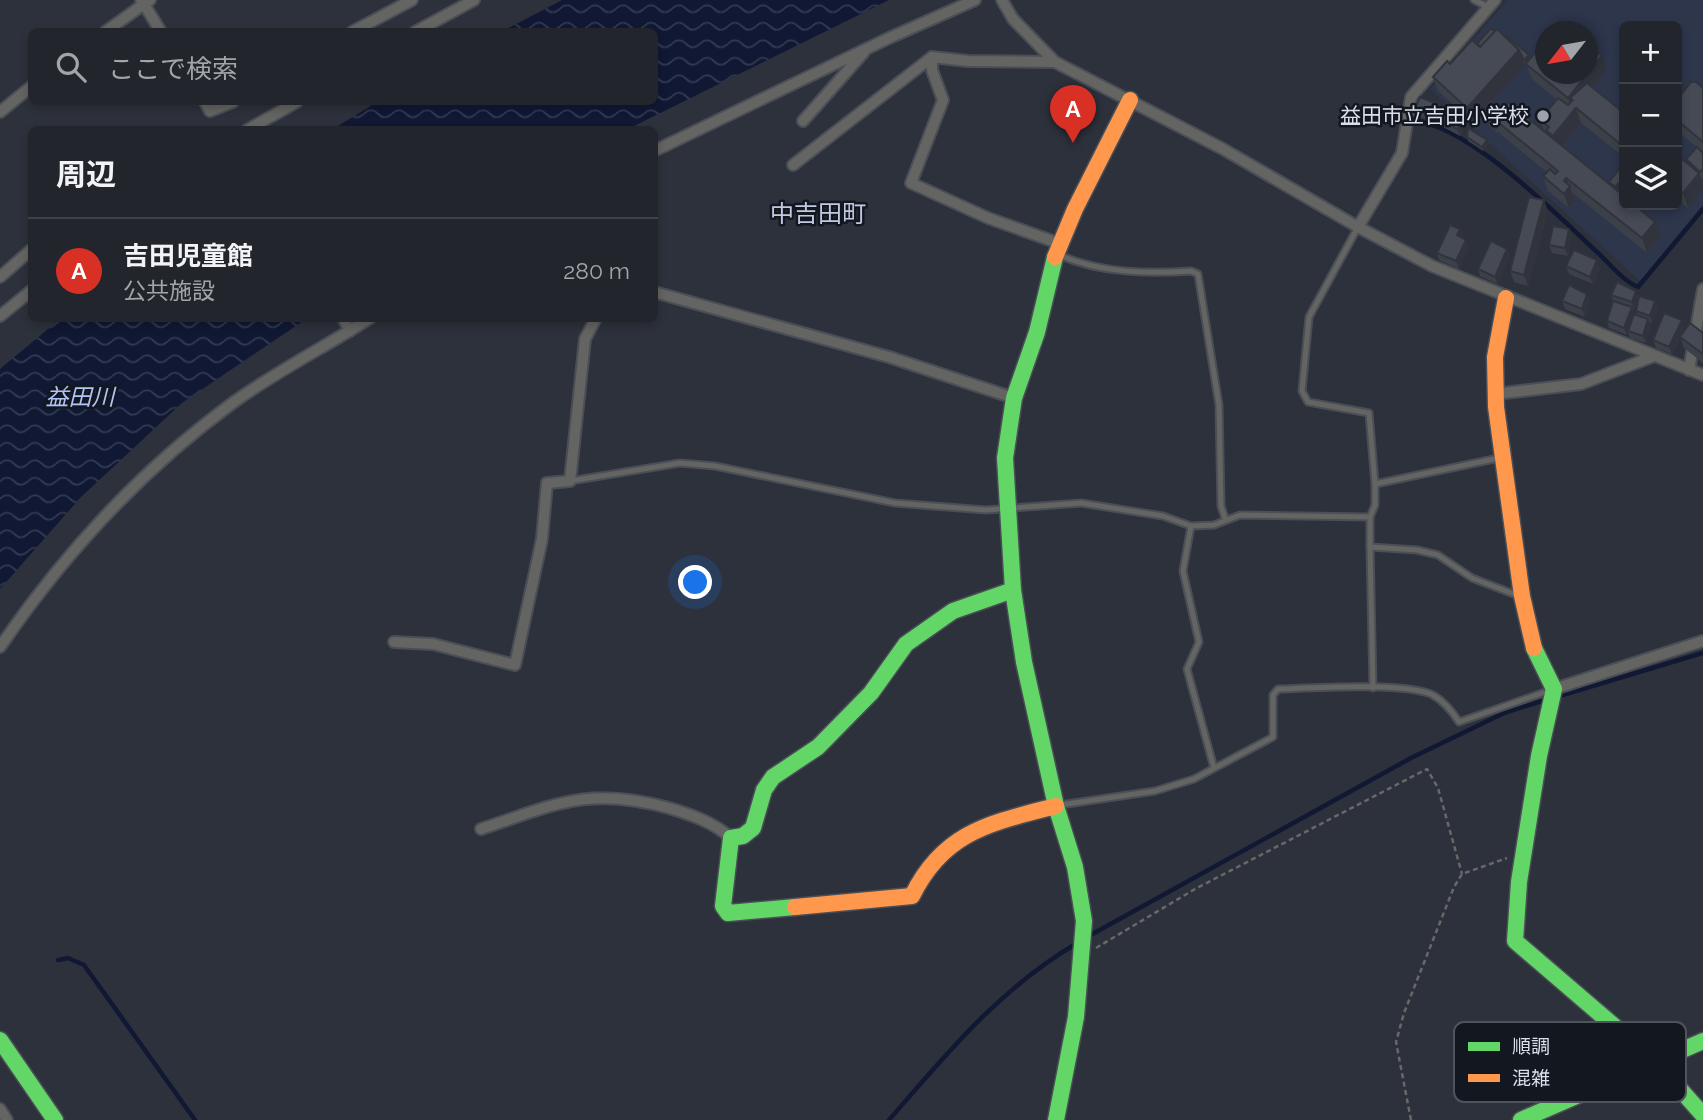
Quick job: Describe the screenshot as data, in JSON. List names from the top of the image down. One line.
{"districts":["中吉田町"],"water":["益田川"],"places":["益田市立吉田小学校"],"legend":["順調","混雑"],"north":"bottom left","page":{"map_buttons":["+","−"],"search":"ここで検索","pins":"A","heading":"周辺","list":[{"mark":"A","name":"吉田児童館","note":"公共施設","value":"280 m"}]}}
